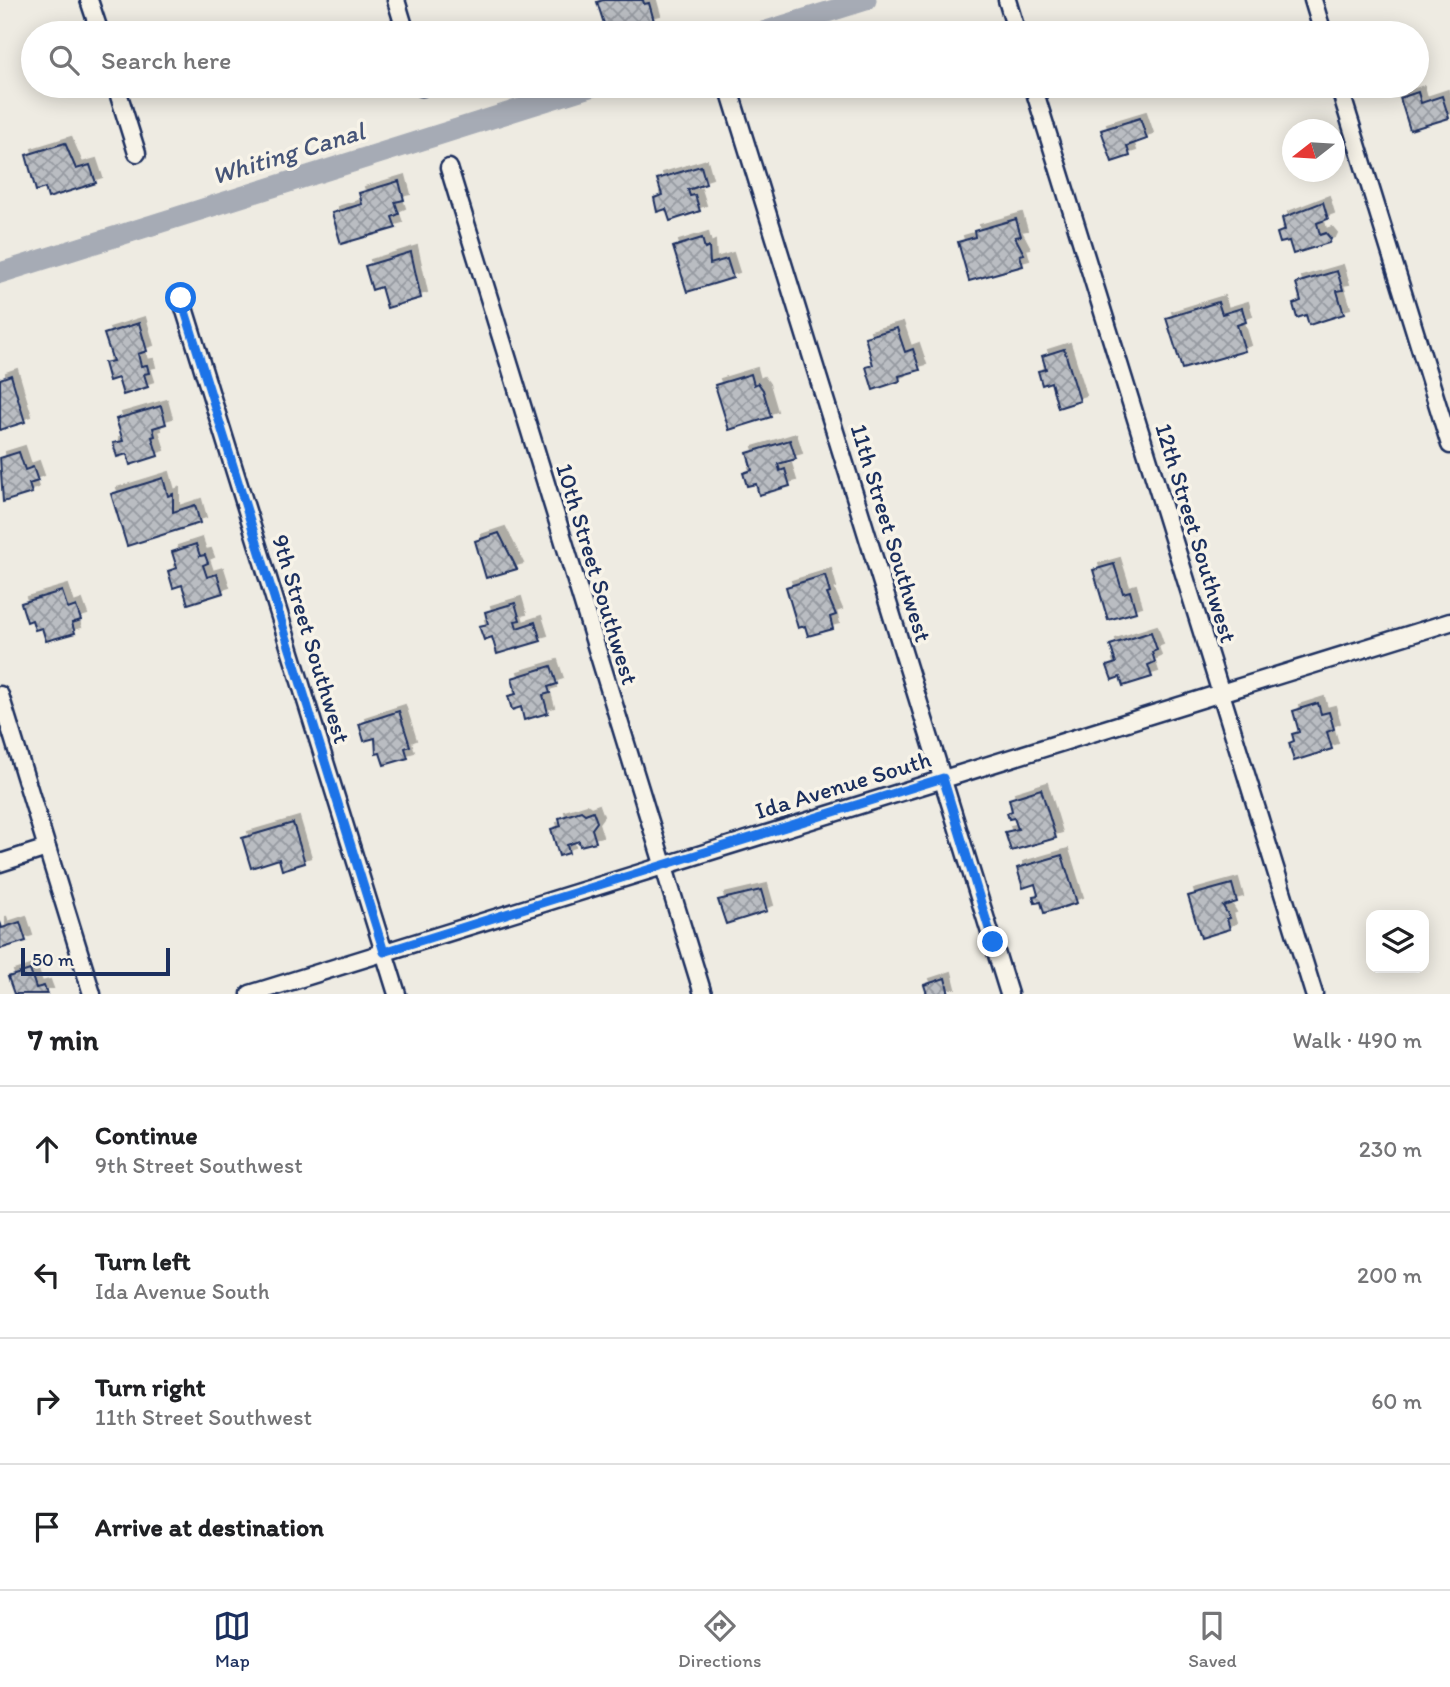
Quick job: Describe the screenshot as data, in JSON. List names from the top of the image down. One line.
{"streets":{"street":["11th Street Southwest","12th Street Southwest","10th Street Southwest","9th Street Southwest","Ida Avenue South"]},"crossings":[["11th Street Southwest","Ida Avenue South"],["12th Street Southwest","Ida Avenue South"],["10th Street Southwest","Ida Avenue South"],["9th Street Southwest","Ida Avenue South"]],"water":["Whiting Canal"],"scale_bar":"50 m","north":"left","page":{"search":"Search here","scale":"50 m","heading":["7 min","Walk · 490 m"],"list":[["Continue","9th Street Southwest","230 m"],["Turn left","Ida Avenue South","200 m"],["Turn right","11th Street Southwest","60 m"],"Arrive at destination"],"nav":["Map","Directions","Saved"]}}
